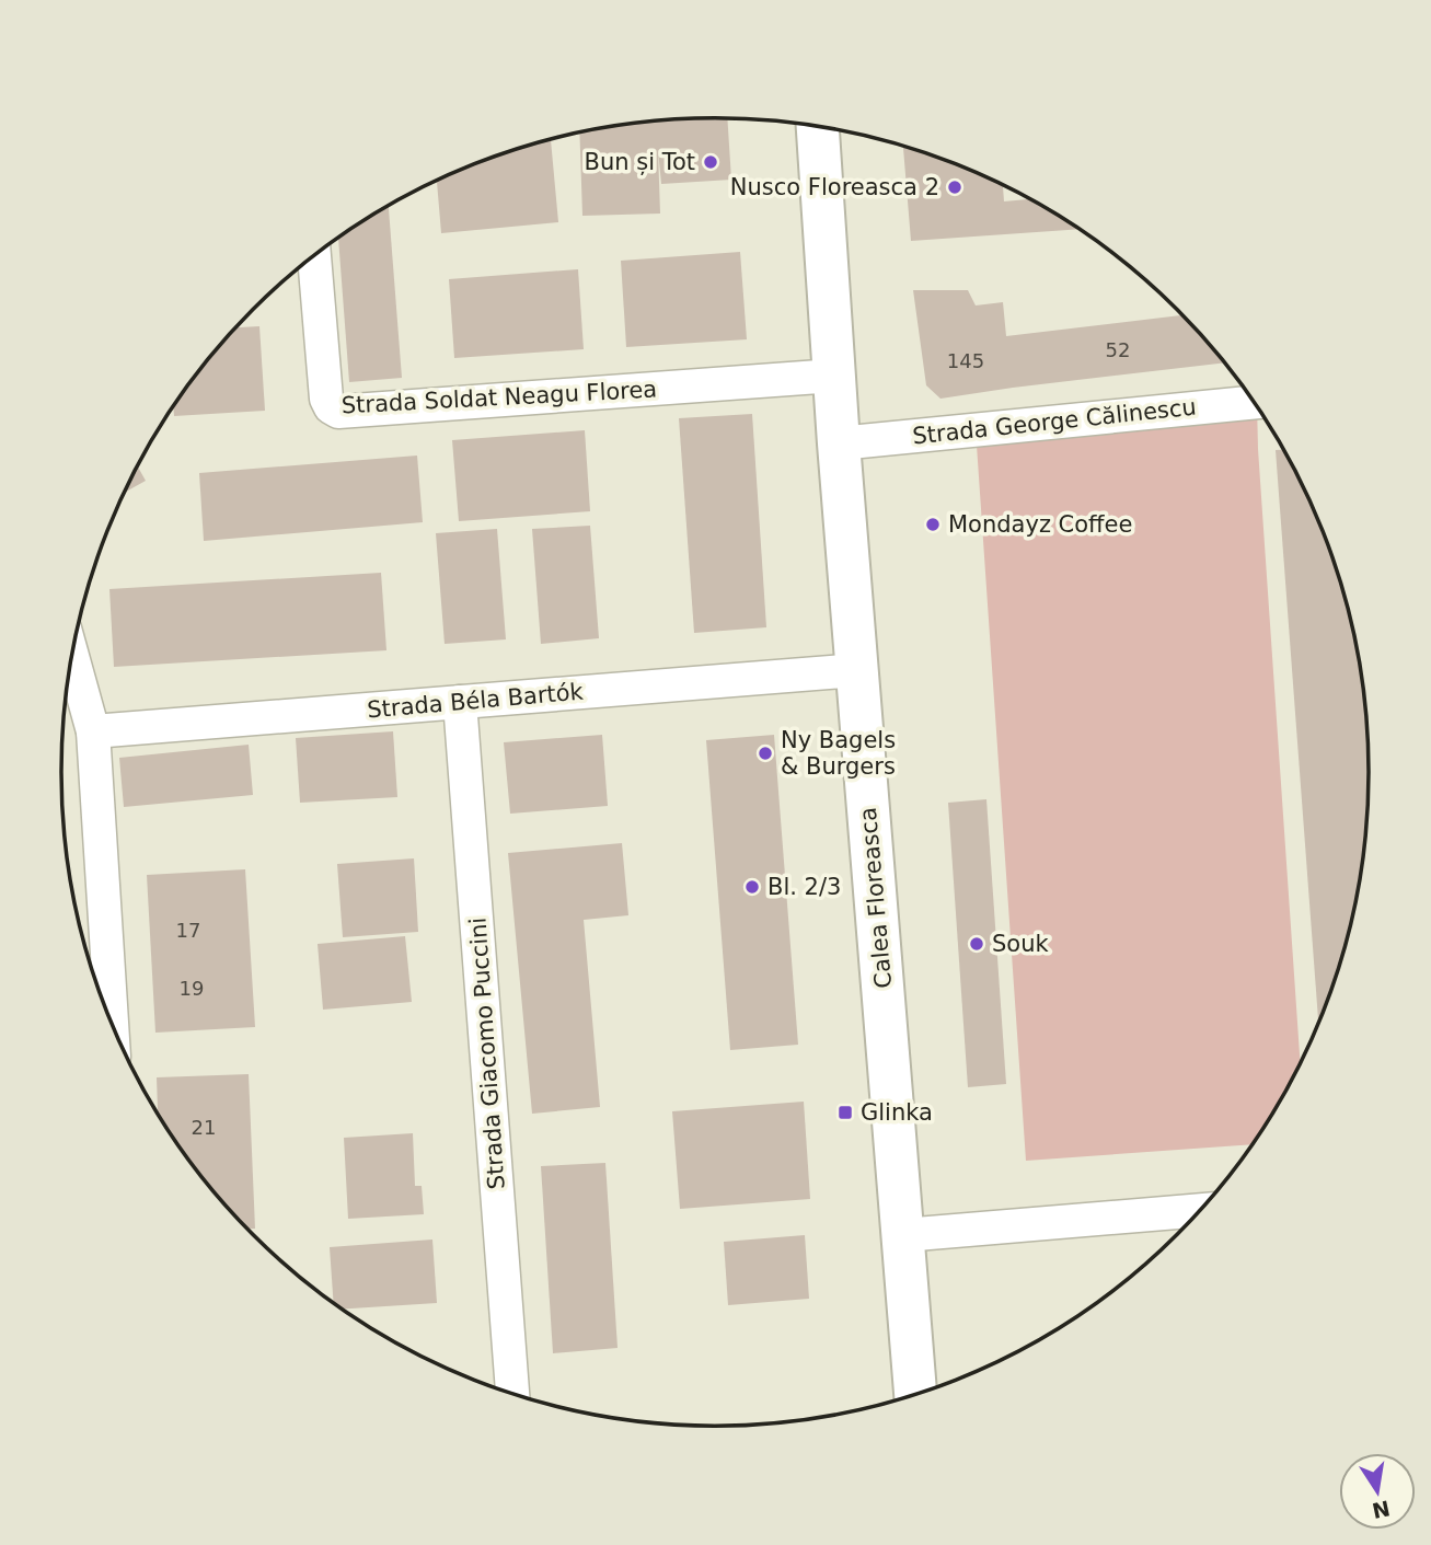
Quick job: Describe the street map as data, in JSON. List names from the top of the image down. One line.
{"streets":{"street":["Strada Soldat Neagu Florea","Strada George Călinescu","Strada Béla Bartók","Calea Floreasca","Strada Giacomo Puccini"]},"crossings":[["Strada Soldat Neagu Florea","Calea Floreasca"],["Strada George Călinescu","Calea Floreasca"],["Strada Béla Bartók","Calea Floreasca"],["Strada Béla Bartók","Strada Giacomo Puccini"]],"places":{"other":["Bun și Tot","Nusco Floreasca 2","Mondayz Coffee","Ny Bagels & Burgers","Bl. 2/3","Souk"],"transit":["Glinka"]},"house_numbers":["52","145","17","19","21"],"north":"bottom"}
